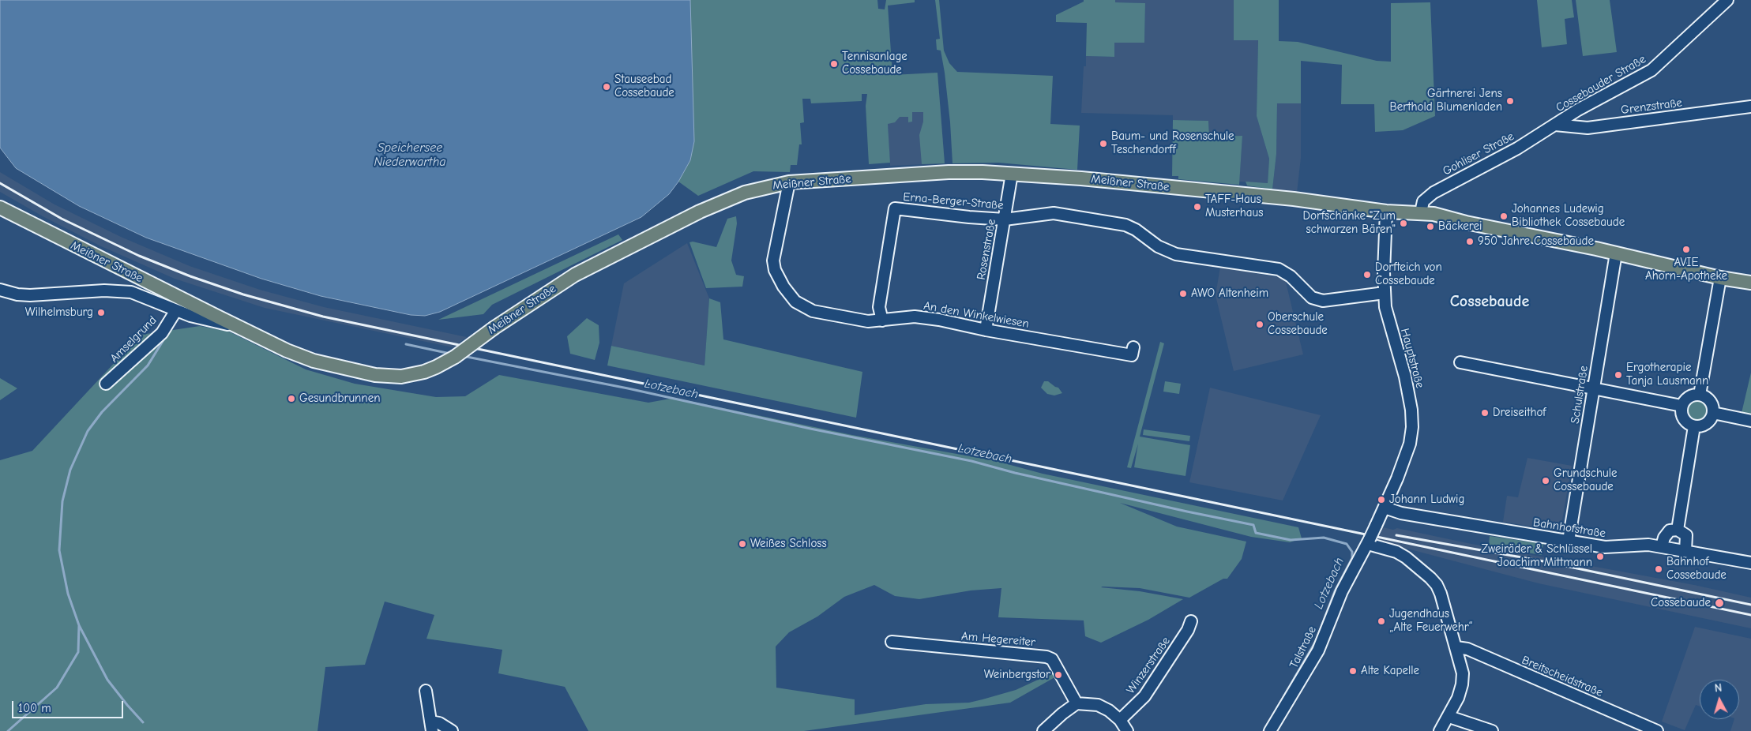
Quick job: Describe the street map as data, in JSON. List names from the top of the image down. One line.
{"streets":{"main road":["Meißner Straße"],"street":["Cossebauder Straße","Grenzstraße","Gohliser Straße","Erna-Berger-Straße","Rosenstraße","An den Winkelwiesen","Amselgrund","Hauptstraße","Schulstraße","Bahnhofstraße","Am Hegereiter","Talstraße","Winzerstraße","Breitscheidstraße"]},"crossings":[["Cossebauder Straße","Grenzstraße"],["Cossebauder Straße","Gohliser Straße"],["Grenzstraße","Gohliser Straße"],["Gohliser Straße","Meißner Straße"],["Meißner Straße","Rosenstraße"],["Meißner Straße","An den Winkelwiesen"],["Meißner Straße","Hauptstraße"],["Meißner Straße","Schulstraße"],["Erna-Berger-Straße","Rosenstraße"],["Erna-Berger-Straße","An den Winkelwiesen"],["Erna-Berger-Straße","Hauptstraße"],["Rosenstraße","An den Winkelwiesen"],["Hauptstraße","Bahnhofstraße"],["Hauptstraße","Talstraße"],["Schulstraße","Bahnhofstraße"],["Bahnhofstraße","Talstraße"]],"districts":["Cossebaude"],"water":["Speichersee Niederwartha","Lotzebach"],"places":["Tennisanlage Cossebaude","Stauseebad Cossebaude","Gärtnerei Jens Berthold Blumenladen","Baum- und Rosenschule Teschendorff","TAFF-Haus Musterhaus","Johannes Ludewig Bibliothek Cossebaude","Dorfschänke \"Zum schwarzen Bären\"","Bäckerei","950 Jahre Cossebaude","AVIE Ahorn-Apotheke","Dorfteich von Cossebaude","AWO Altenheim","Wilhelmsburg","Oberschule Cossebaude","Ergotherapie Tanja Lausmann","Gesundbrunnen","Dreiseithof","Grundschule Cossebaude","Johann Ludwig","Weißes Schloss","Zweiräder & Schlüssel Joachim Mittmann","Bahnhof Cossebaude","Cossebaude","Jugendhaus „Alte Feuerwehr“","Alte Kapelle","Weinbergstor"],"scale_bar":"100 m","north":"top"}
